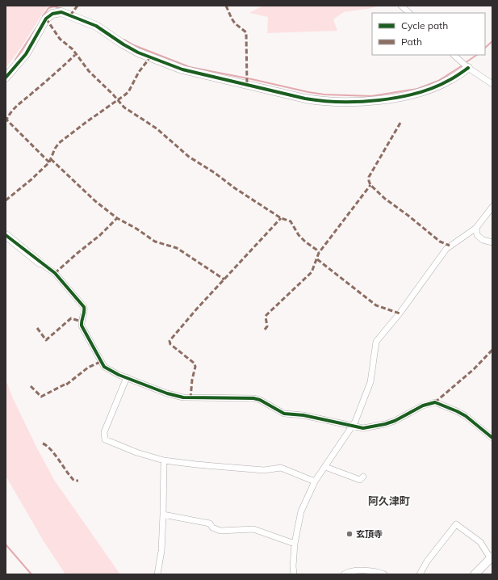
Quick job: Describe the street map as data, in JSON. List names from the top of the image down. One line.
{"districts":["阿久津町"],"places":["玄頂寺"],"legend":["Cycle path","Path"]}
